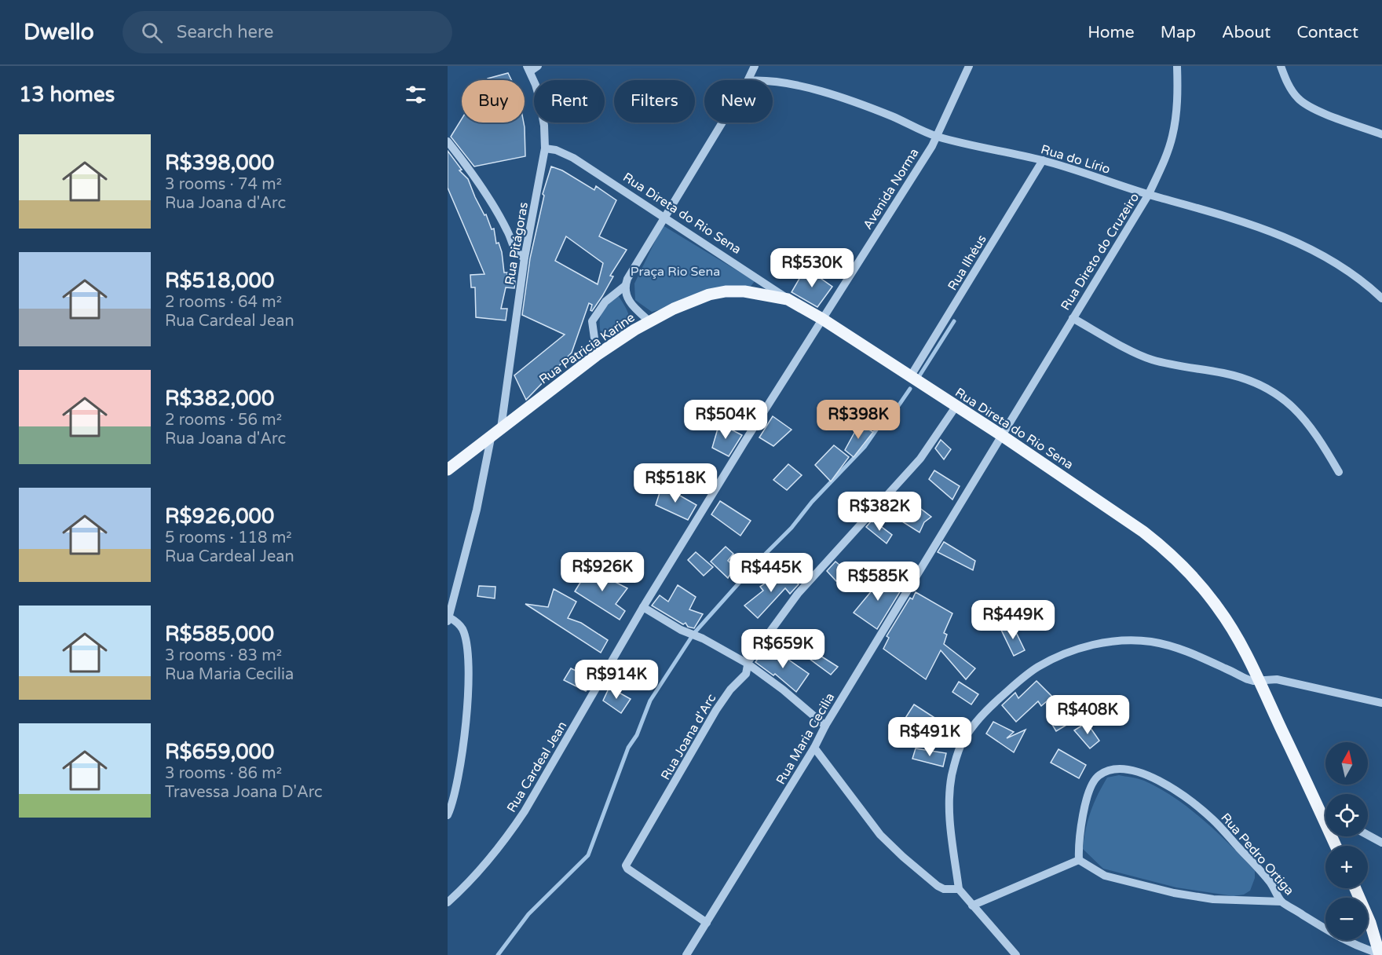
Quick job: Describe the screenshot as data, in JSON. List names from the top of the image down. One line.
{"streets":{"main road":["Rua Direta do Rio Sena","Rua Patricia Karine"],"street":["Rua do Lírio","Avenida Norma","Rua Pitágoras","Rua Direto do Cruzeiro","Rua Ilhéus","Rua Joana d'Arc","Rua Maria Cecilia","Rua Cardeal Jean","Rua Pedro Ortiga"]},"crossings":[["Rua do Lírio","Avenida Norma"],["Rua do Lírio","Rua Direto do Cruzeiro"],["Rua do Lírio","Rua Ilhéus"],["Avenida Norma","Rua Direta do Rio Sena"],["Avenida Norma","Rua Cardeal Jean"],["Rua Direta do Rio Sena","Rua Pitágoras"],["Rua Direta do Rio Sena","Rua Direto do Cruzeiro"],["Rua Direta do Rio Sena","Rua Ilhéus"],["Rua Direta do Rio Sena","Rua Patricia Karine"],["Rua Direta do Rio Sena","Rua Joana d'Arc"],["Rua Direta do Rio Sena","Rua Maria Cecilia"],["Rua Direta do Rio Sena","Rua Cardeal Jean"],["Rua Pitágoras","Rua Patricia Karine"],["Rua Direto do Cruzeiro","Rua Maria Cecilia"],["Rua Joana d'Arc","Rua Maria Cecilia"]],"parks":["Praça Rio Sena"],"north":"top","page":{"header":"Dwello","search":"Search here","nav":["Home","Map","About","Contact"],"heading":"13 homes","chip":["Buy","Rent","Filters","New"],"list":[{"name":"R$398,000","note":"3 rooms · 74 m² · Rua Joana d'Arc"},{"name":"R$518,000","note":"2 rooms · 64 m² · Rua Cardeal Jean"},{"name":"R$382,000","note":"2 rooms · 56 m² · Rua Joana d'Arc"},{"name":"R$926,000","note":"5 rooms · 118 m² · Rua Cardeal Jean"},{"name":"R$585,000","note":"3 rooms · 83 m² · Rua Maria Cecilia"},{"name":"R$659,000","note":"3 rooms · 86 m² · Travessa Joana D'Arc"}],"price":["R$530K","R$504K","R$398K","R$518K","R$382K","R$926K","R$445K","R$585K","R$449K","R$659K","R$914K","R$408K","R$491K"],"map_buttons":["+","−"]}}
